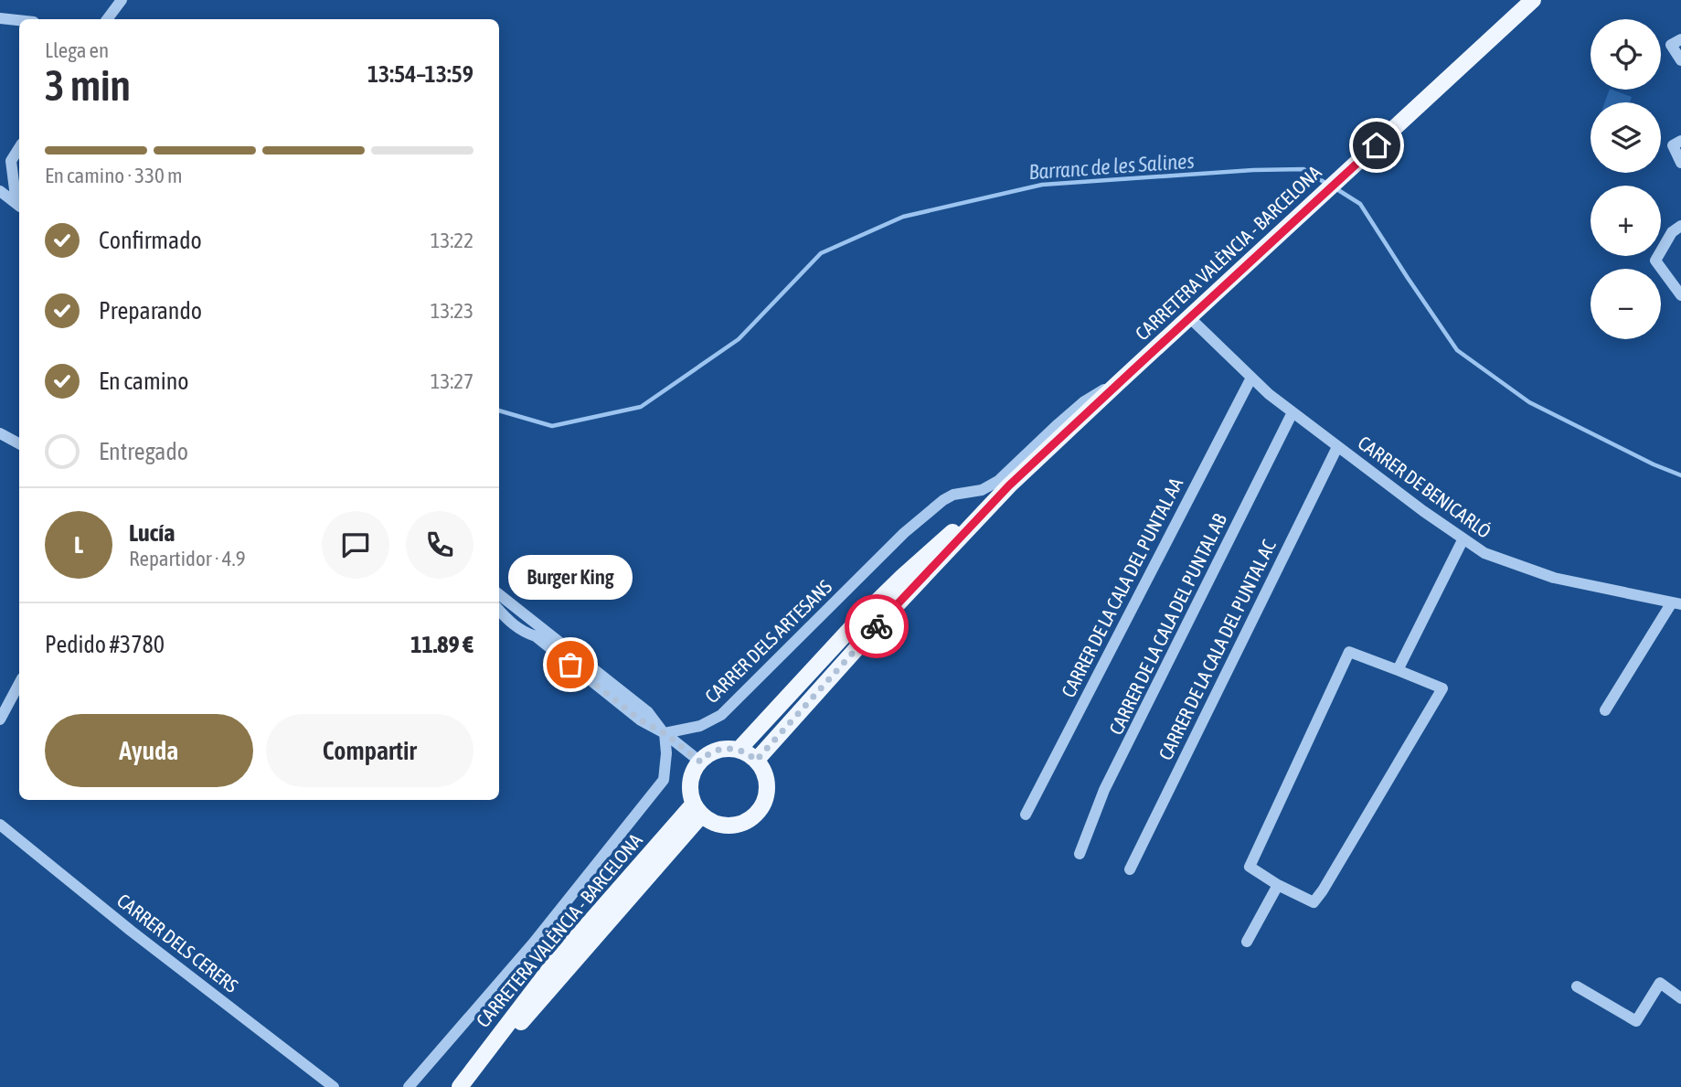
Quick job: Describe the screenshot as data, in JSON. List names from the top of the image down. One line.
{"streets":{"main road":["CARRETERA VALÈNCIA - BARCELONA"],"street":["CARRER DE BENICARLÓ","CARRER DE LA CALA DEL PUNTAL AA","CARRER DE LA CALA DEL PUNTAL AB","CARRER DELS ARTESANS","CARRER DE LA CALA DEL PUNTAL AC","CARRER DELS CERERS"]},"crossings":[["CARRETERA VALÈNCIA - BARCELONA","CARRER DE BENICARLÓ"],["CARRETERA VALÈNCIA - BARCELONA","CARRER DELS ARTESANS"],["CARRER DE BENICARLÓ","CARRER DE LA CALA DEL PUNTAL AA"],["CARRER DE BENICARLÓ","CARRER DE LA CALA DEL PUNTAL AB"],["CARRER DE BENICARLÓ","CARRER DE LA CALA DEL PUNTAL AC"]],"water":["Barranc de les Salines"],"places":["Burger King"],"page":{"map_buttons":["+","−"],"heading":["3 min","Llega en","13:54–13:59"],"panel":["Lucía","Repartidor · 4.9","Pedido #3780","11.89 €"],"bar":"En camino · 330 m","list":[["Confirmado","13:22"],["Preparando","13:23"],["En camino","13:27"],"Entregado"],"round":"L","bubble":"Burger King","buttons":["Ayuda","Compartir"]}}
